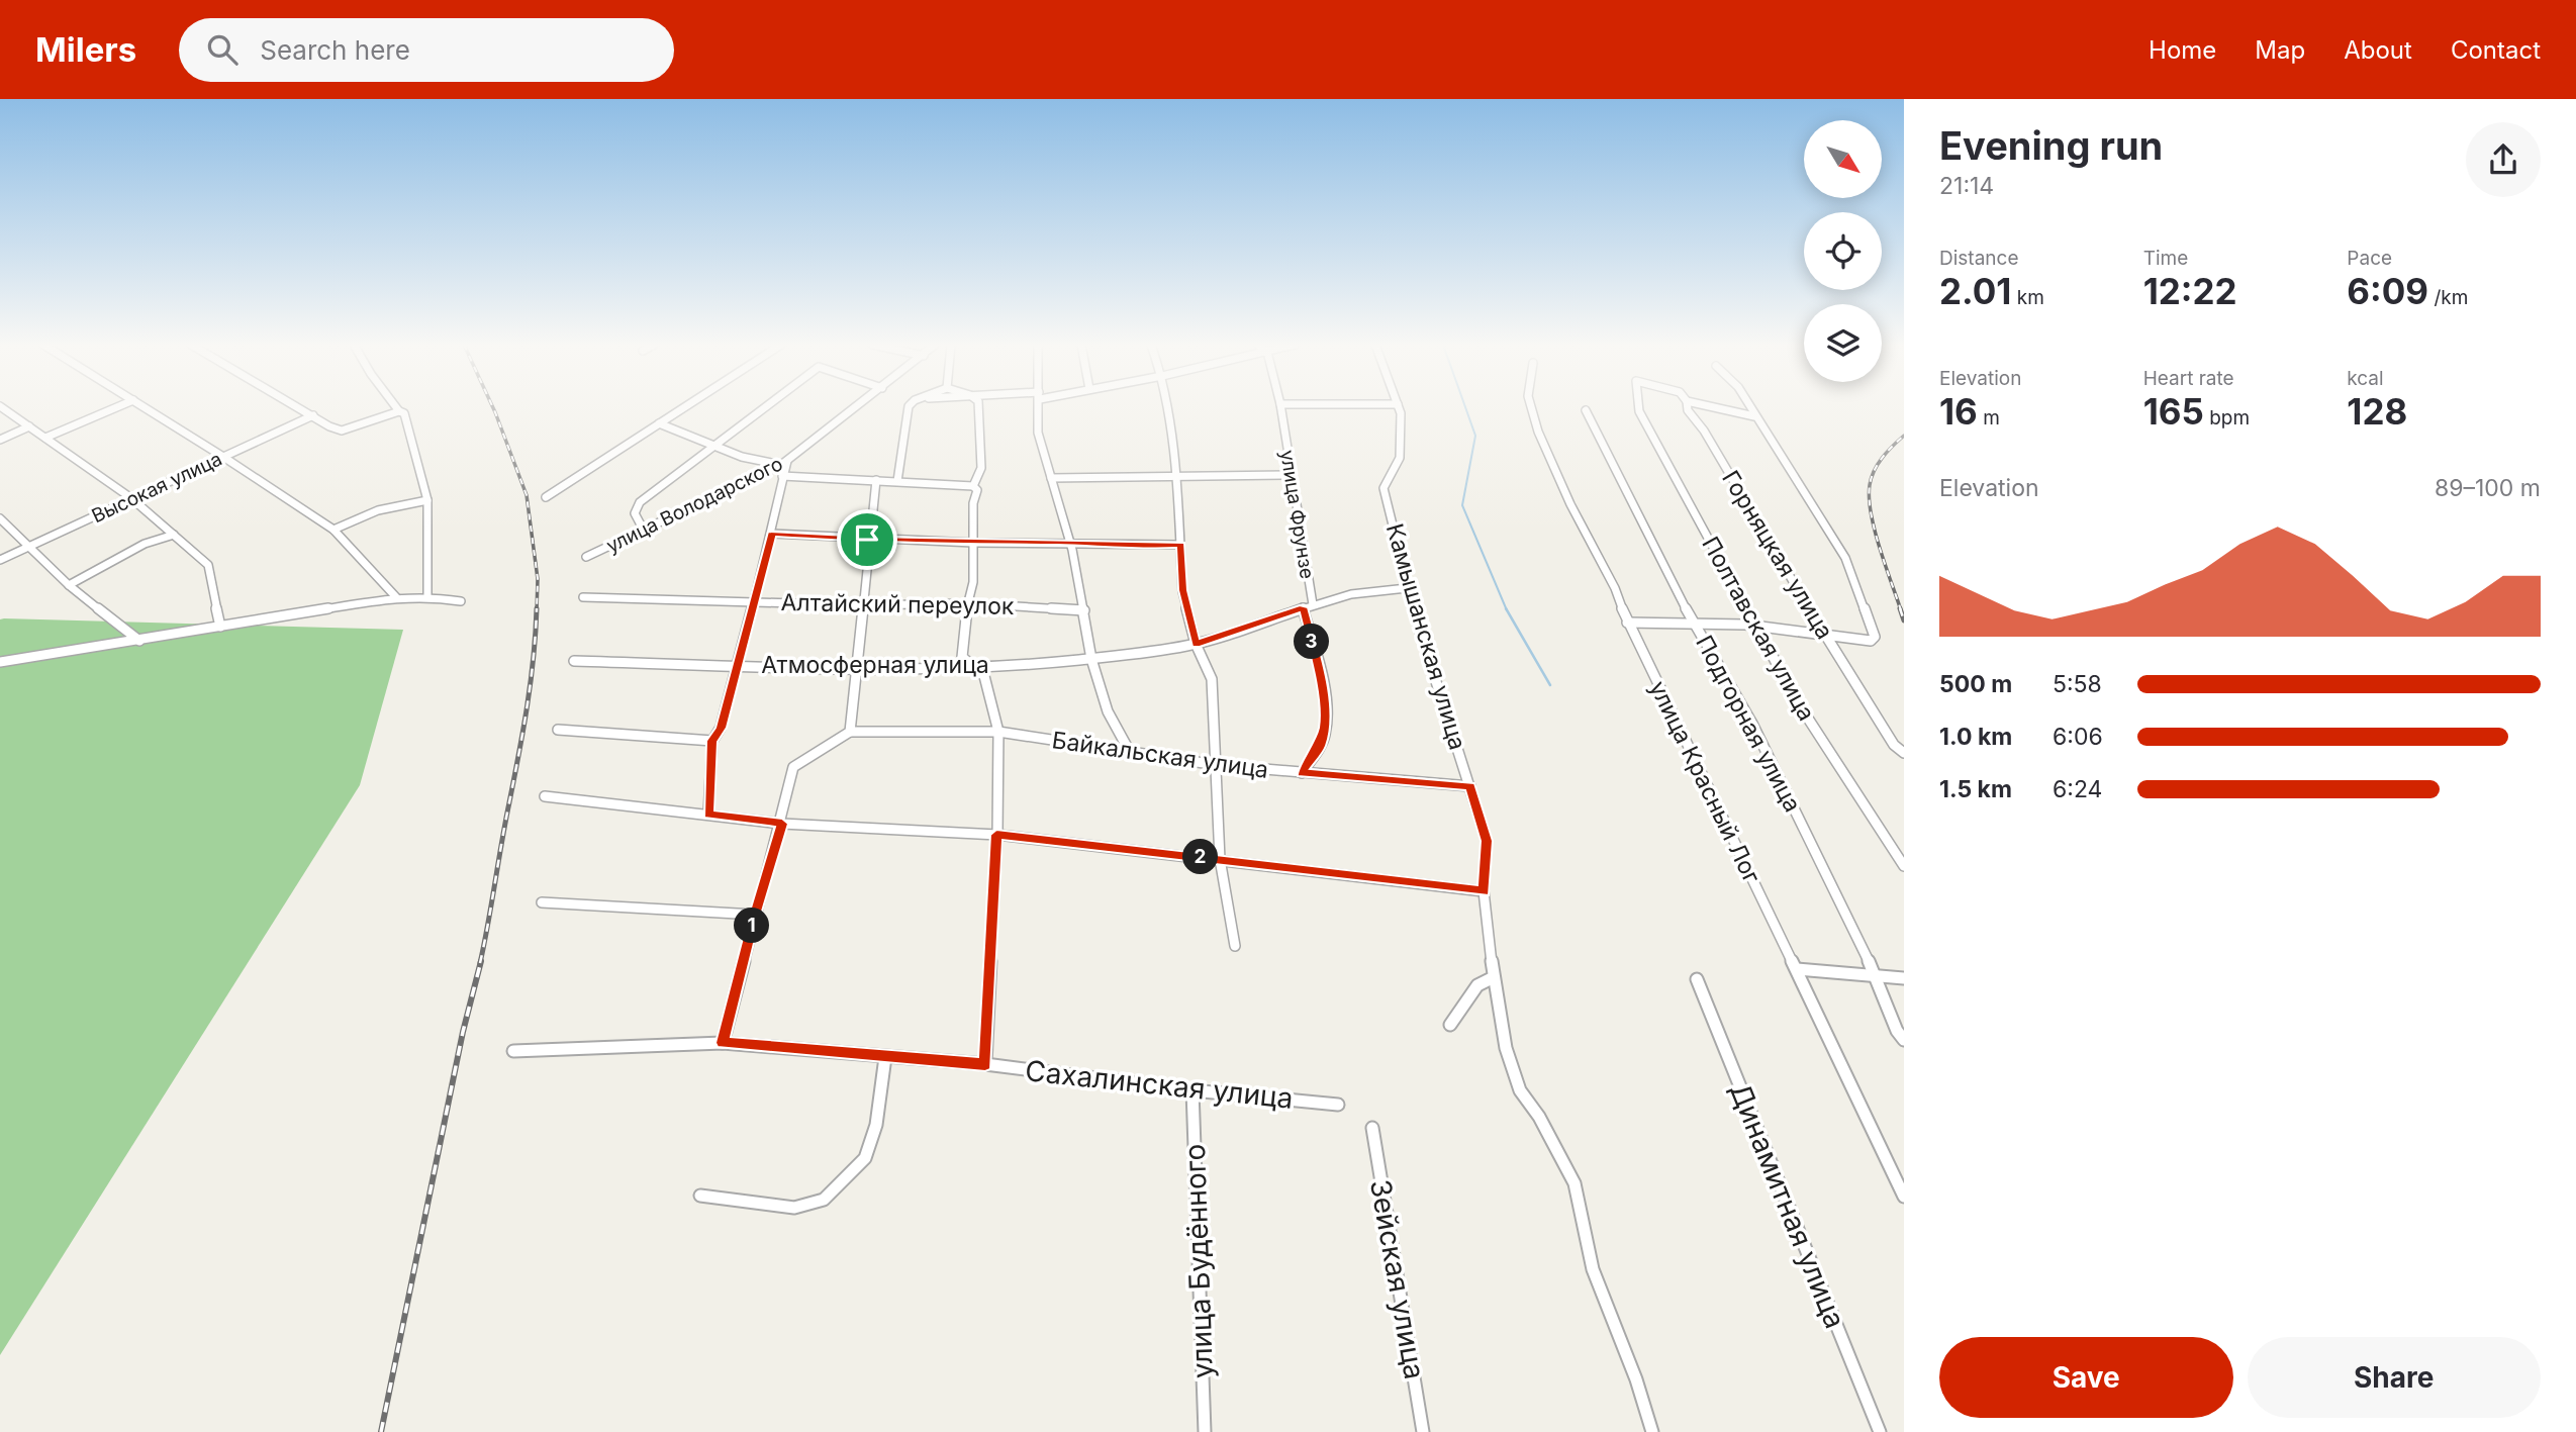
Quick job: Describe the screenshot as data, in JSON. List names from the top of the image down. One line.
{"streets":{"street":["Высокая улица","улица Володарского","улица Фрунзе","Горняцкая улица","Алтайский переулок","Полтавская улица","Камышанская улица","Атмосферная улица","Подгорная улица","Байкальская улица","улица Красный Лог","Сахалинская улица","Динамитная улица","улица Будённого","Зейская улица"]},"crossings":[["улица Фрунзе","Атмосферная улица"],["улица Фрунзе","Байкальская улица"],["Камышанская улица","Атмосферная улица"],["Камышанская улица","Байкальская улица"],["Сахалинская улица","улица Будённого"]],"north":"bottom right","page":{"header":"Milers","search":"Search here","nav":["Home","Map","About","Contact"],"heading":["Evening run","21:14"],"stats":[["Distance","2.01 km"],["Time","12:22"],["Pace","6:09 /km"],["Elevation","16 m"],["Heart rate","165 bpm"],["kcal","128"]],"chart":["Elevation","89–100 m"],"pins":["3","2","1"],"list":[{"name":"500 m","note":"5:58"},{"name":"1.0 km","note":"6:06"},{"name":"1.5 km","note":"6:24"}],"buttons":["Save","Share"]}}
